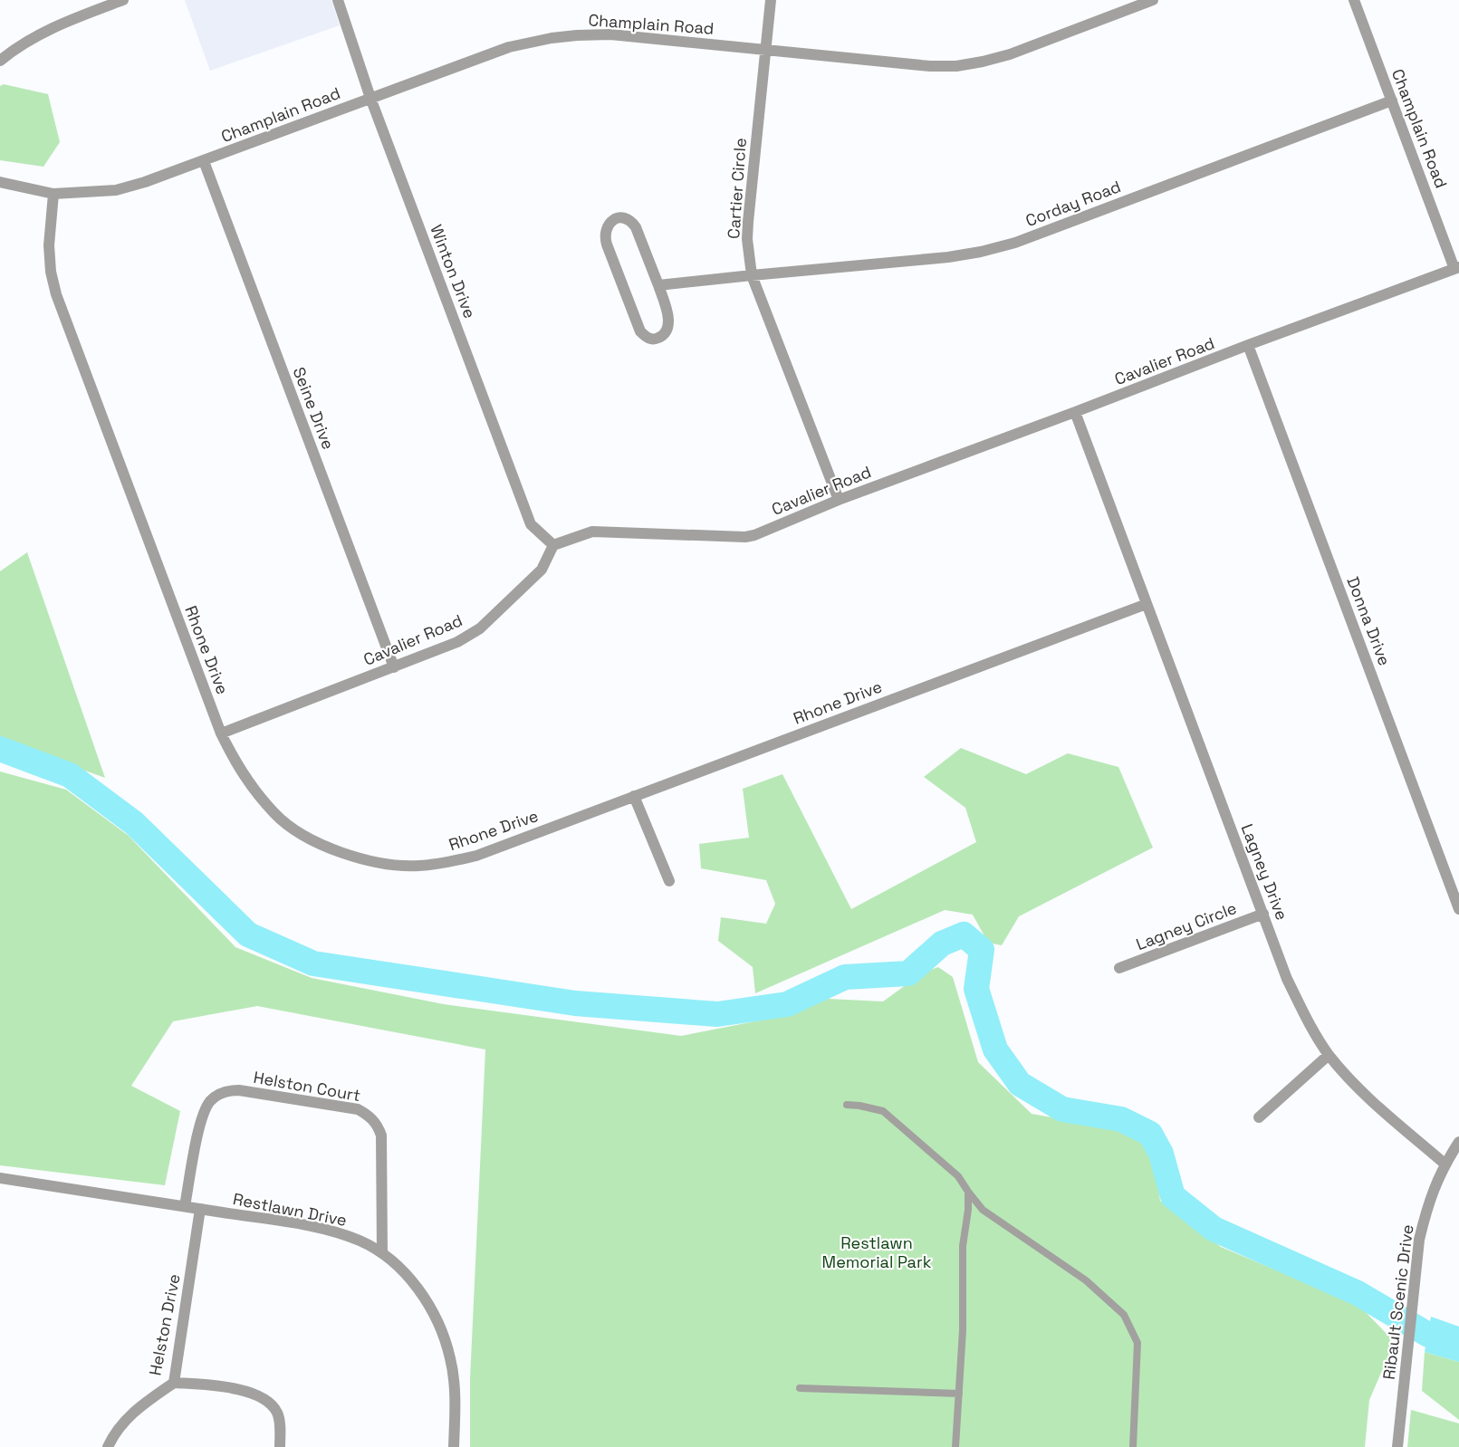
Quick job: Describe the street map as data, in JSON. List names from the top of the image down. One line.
{"streets":{"street":["Champlain Road","Cartier Circle","Corday Road","Winton Drive","Cavalier Road","Seine Drive","Donna Drive","Rhone Drive","Lagney Drive","Lagney Circle","Helston Court","Restlawn Drive","Ribault Scenic Drive","Helston Drive"]},"crossings":[["Champlain Road","Cartier Circle"],["Champlain Road","Corday Road"],["Champlain Road","Winton Drive"],["Champlain Road","Cavalier Road"],["Champlain Road","Seine Drive"],["Champlain Road","Rhone Drive"],["Cartier Circle","Corday Road"],["Cartier Circle","Cavalier Road"],["Winton Drive","Cavalier Road"],["Cavalier Road","Seine Drive"],["Cavalier Road","Donna Drive"],["Cavalier Road","Rhone Drive"],["Cavalier Road","Lagney Drive"],["Rhone Drive","Lagney Drive"],["Lagney Drive","Lagney Circle"],["Lagney Drive","Ribault Scenic Drive"],["Helston Court","Restlawn Drive"],["Restlawn Drive","Helston Drive"]],"parks":["Restlawn Memorial Park"]}
